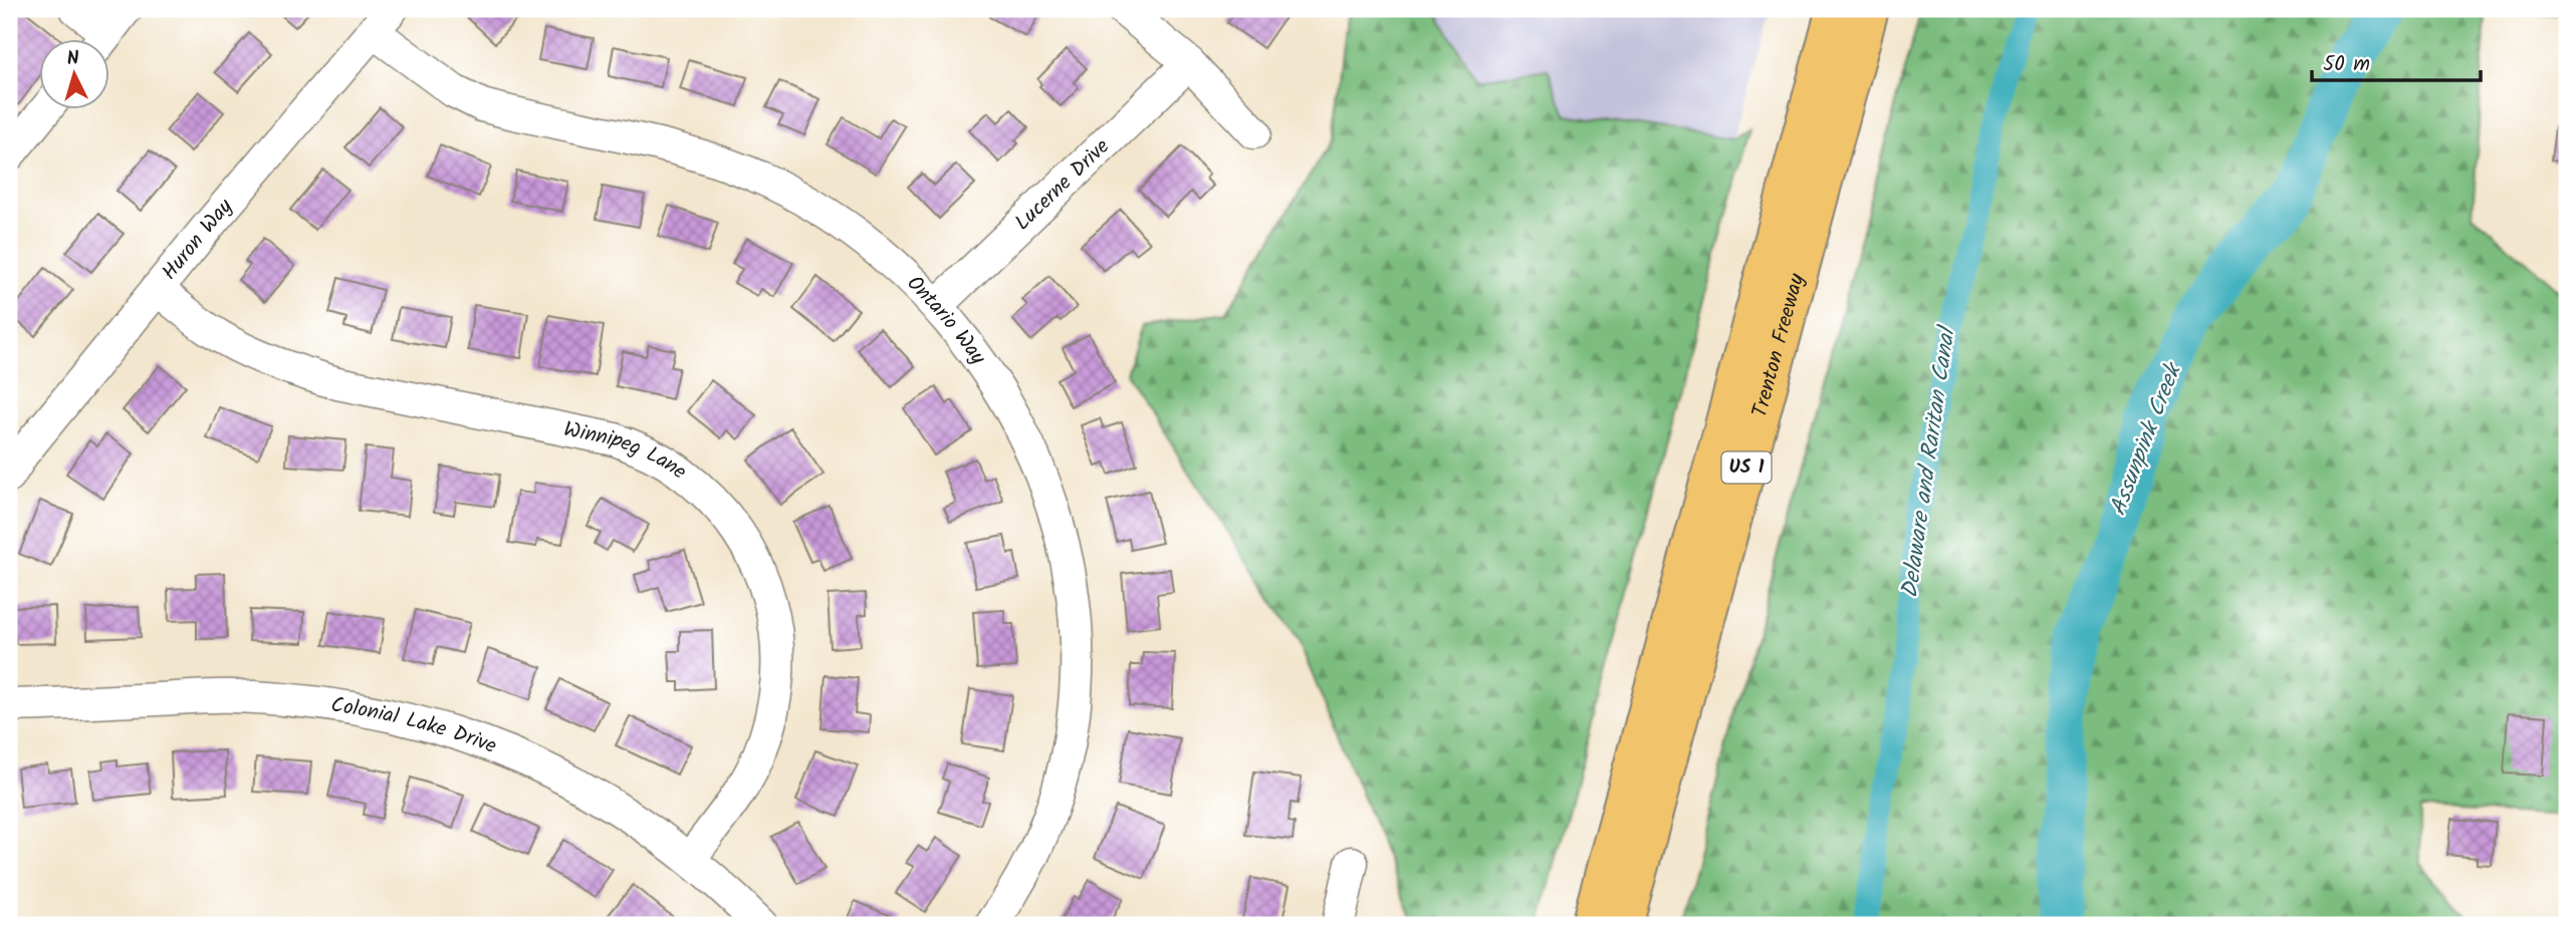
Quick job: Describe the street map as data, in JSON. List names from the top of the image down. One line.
{"streets":{"highway":["Trenton Freeway","US 1"],"street":["Lucerne Drive","Huron Way","Ontario Way","Winnipeg Lane","Colonial Lake Drive"]},"crossings":[["Lucerne Drive","Ontario Way"],["Huron Way","Ontario Way"],["Huron Way","Winnipeg Lane"],["Winnipeg Lane","Colonial Lake Drive"]],"water":["Assunpink Creek","Delaware and Raritan Canal"],"scale_bar":"50 m","north":"top"}
